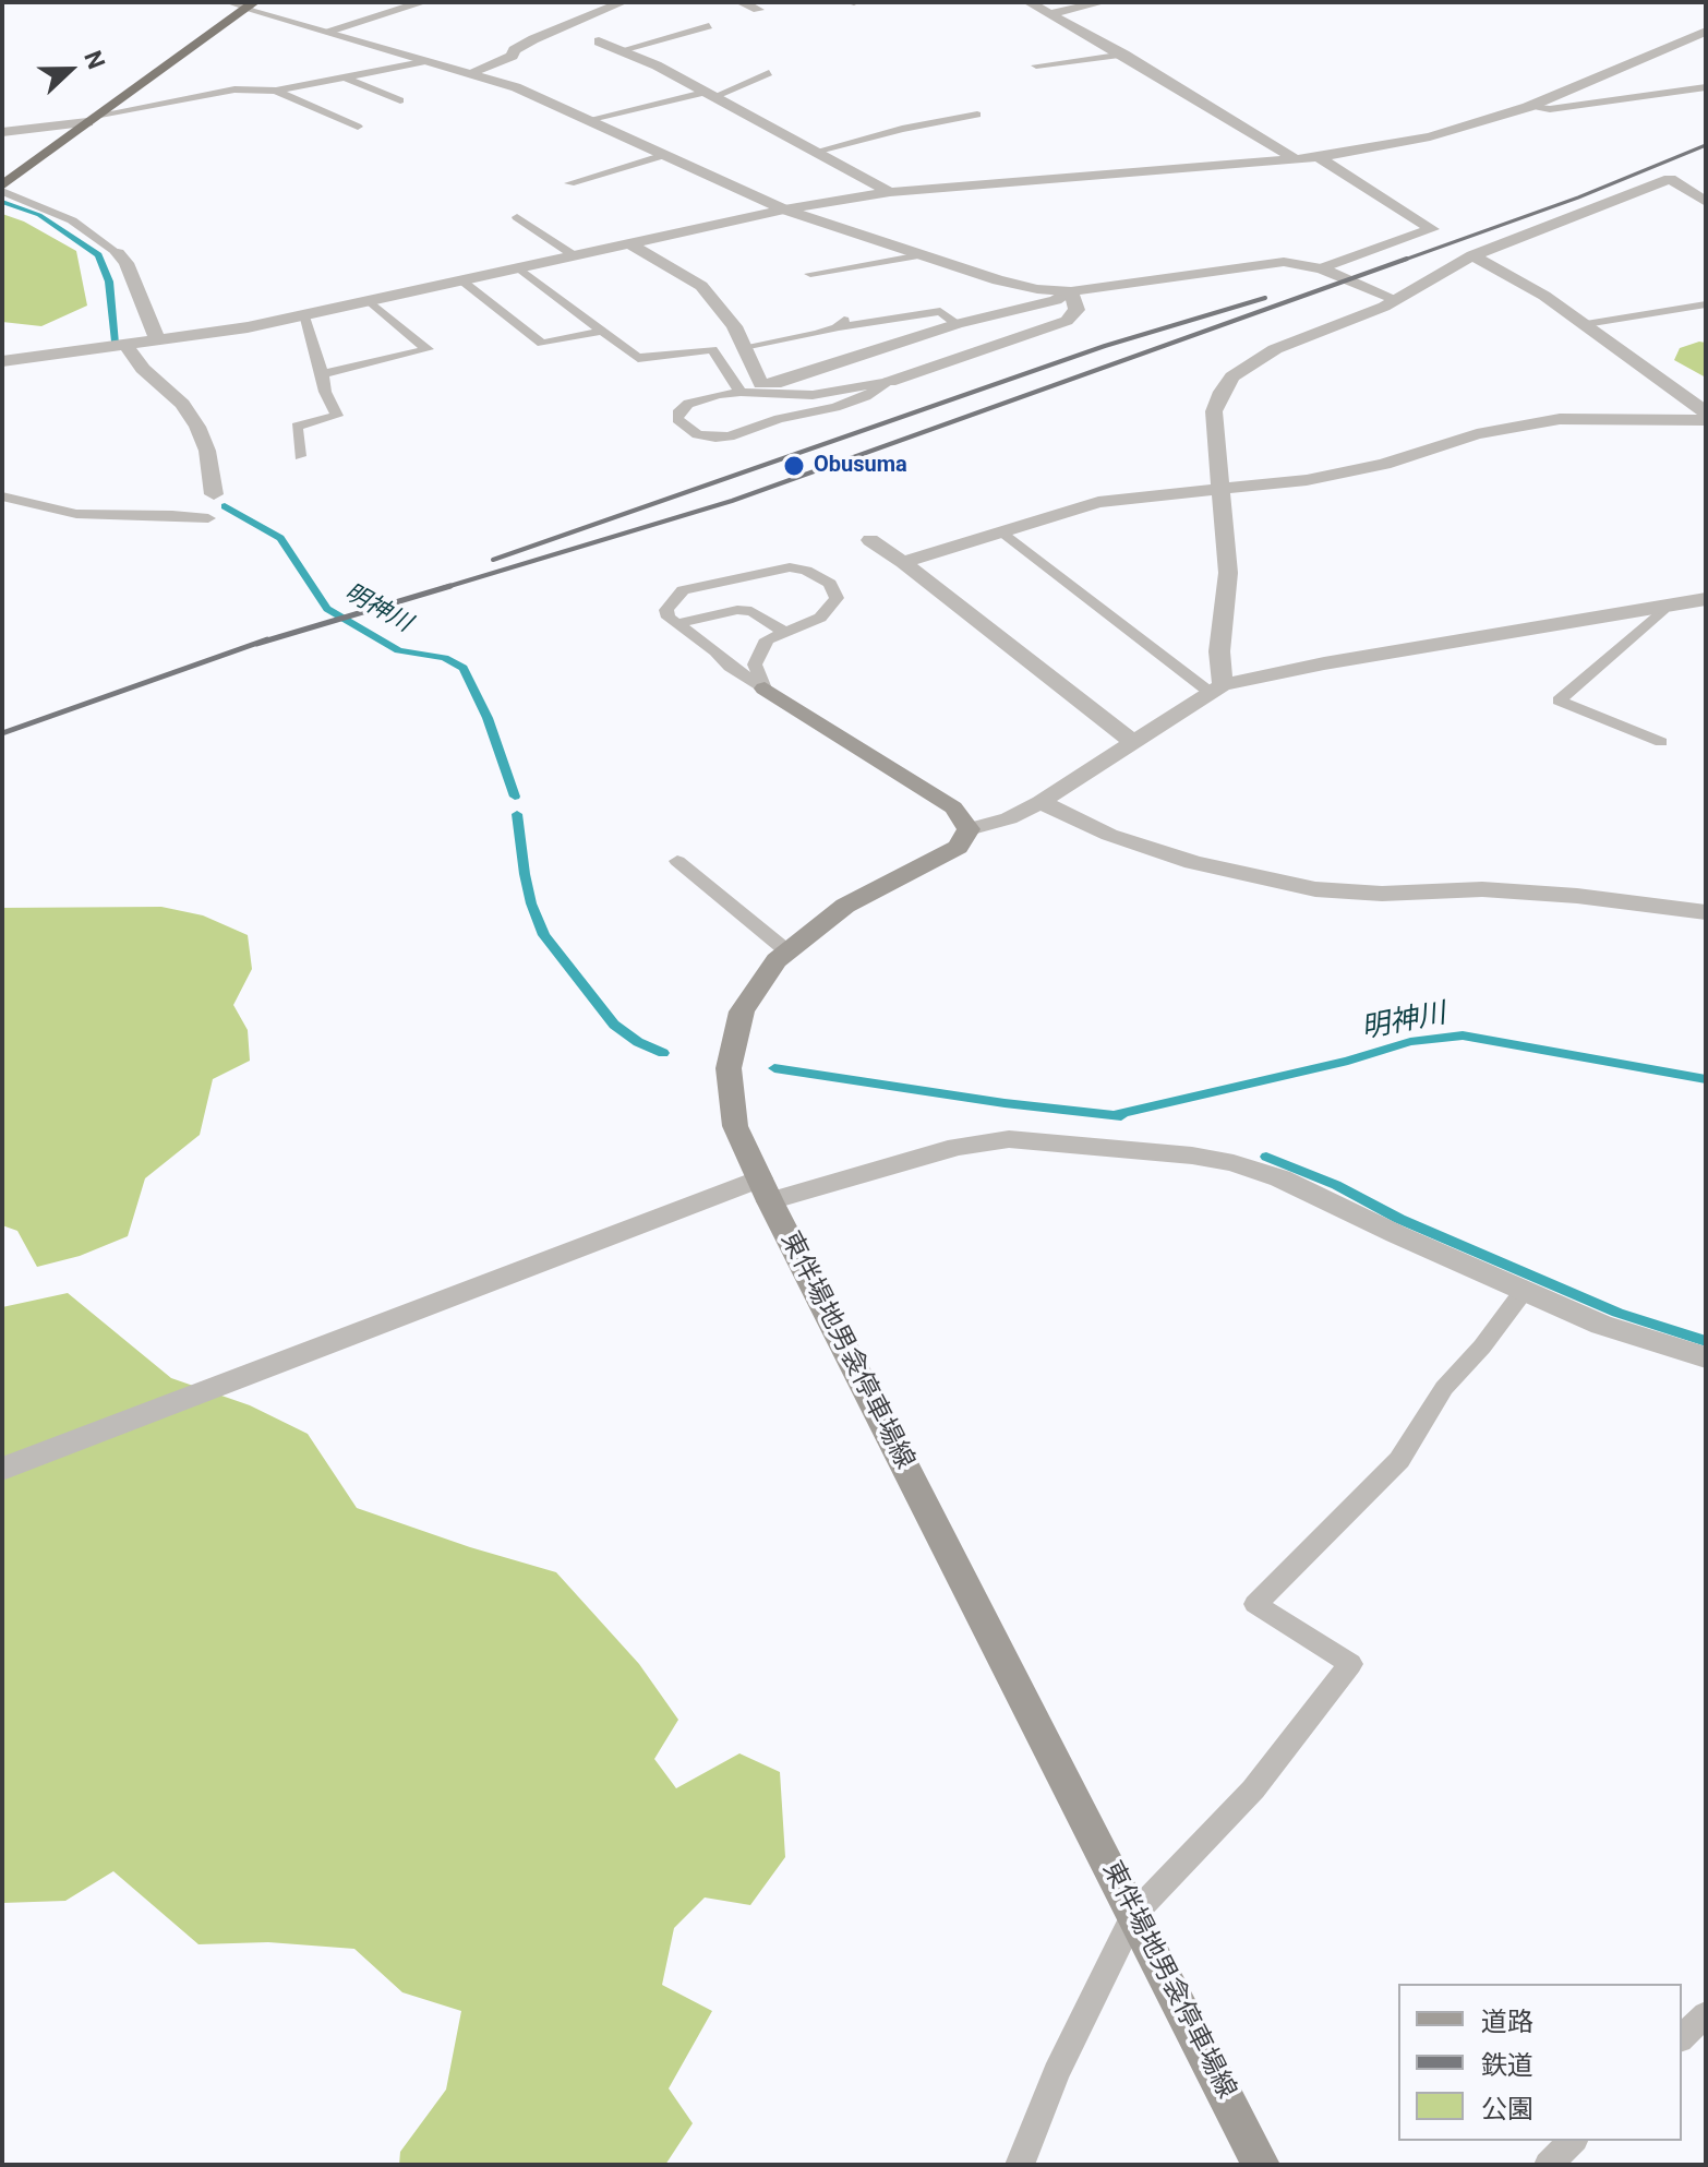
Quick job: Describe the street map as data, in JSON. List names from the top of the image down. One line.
{"streets":{"main road":["東伴場地男衾停車場線"]},"water":["明神川"],"places":["Obusuma"],"legend":["道路","鉄道","公園"],"north":"right"}
